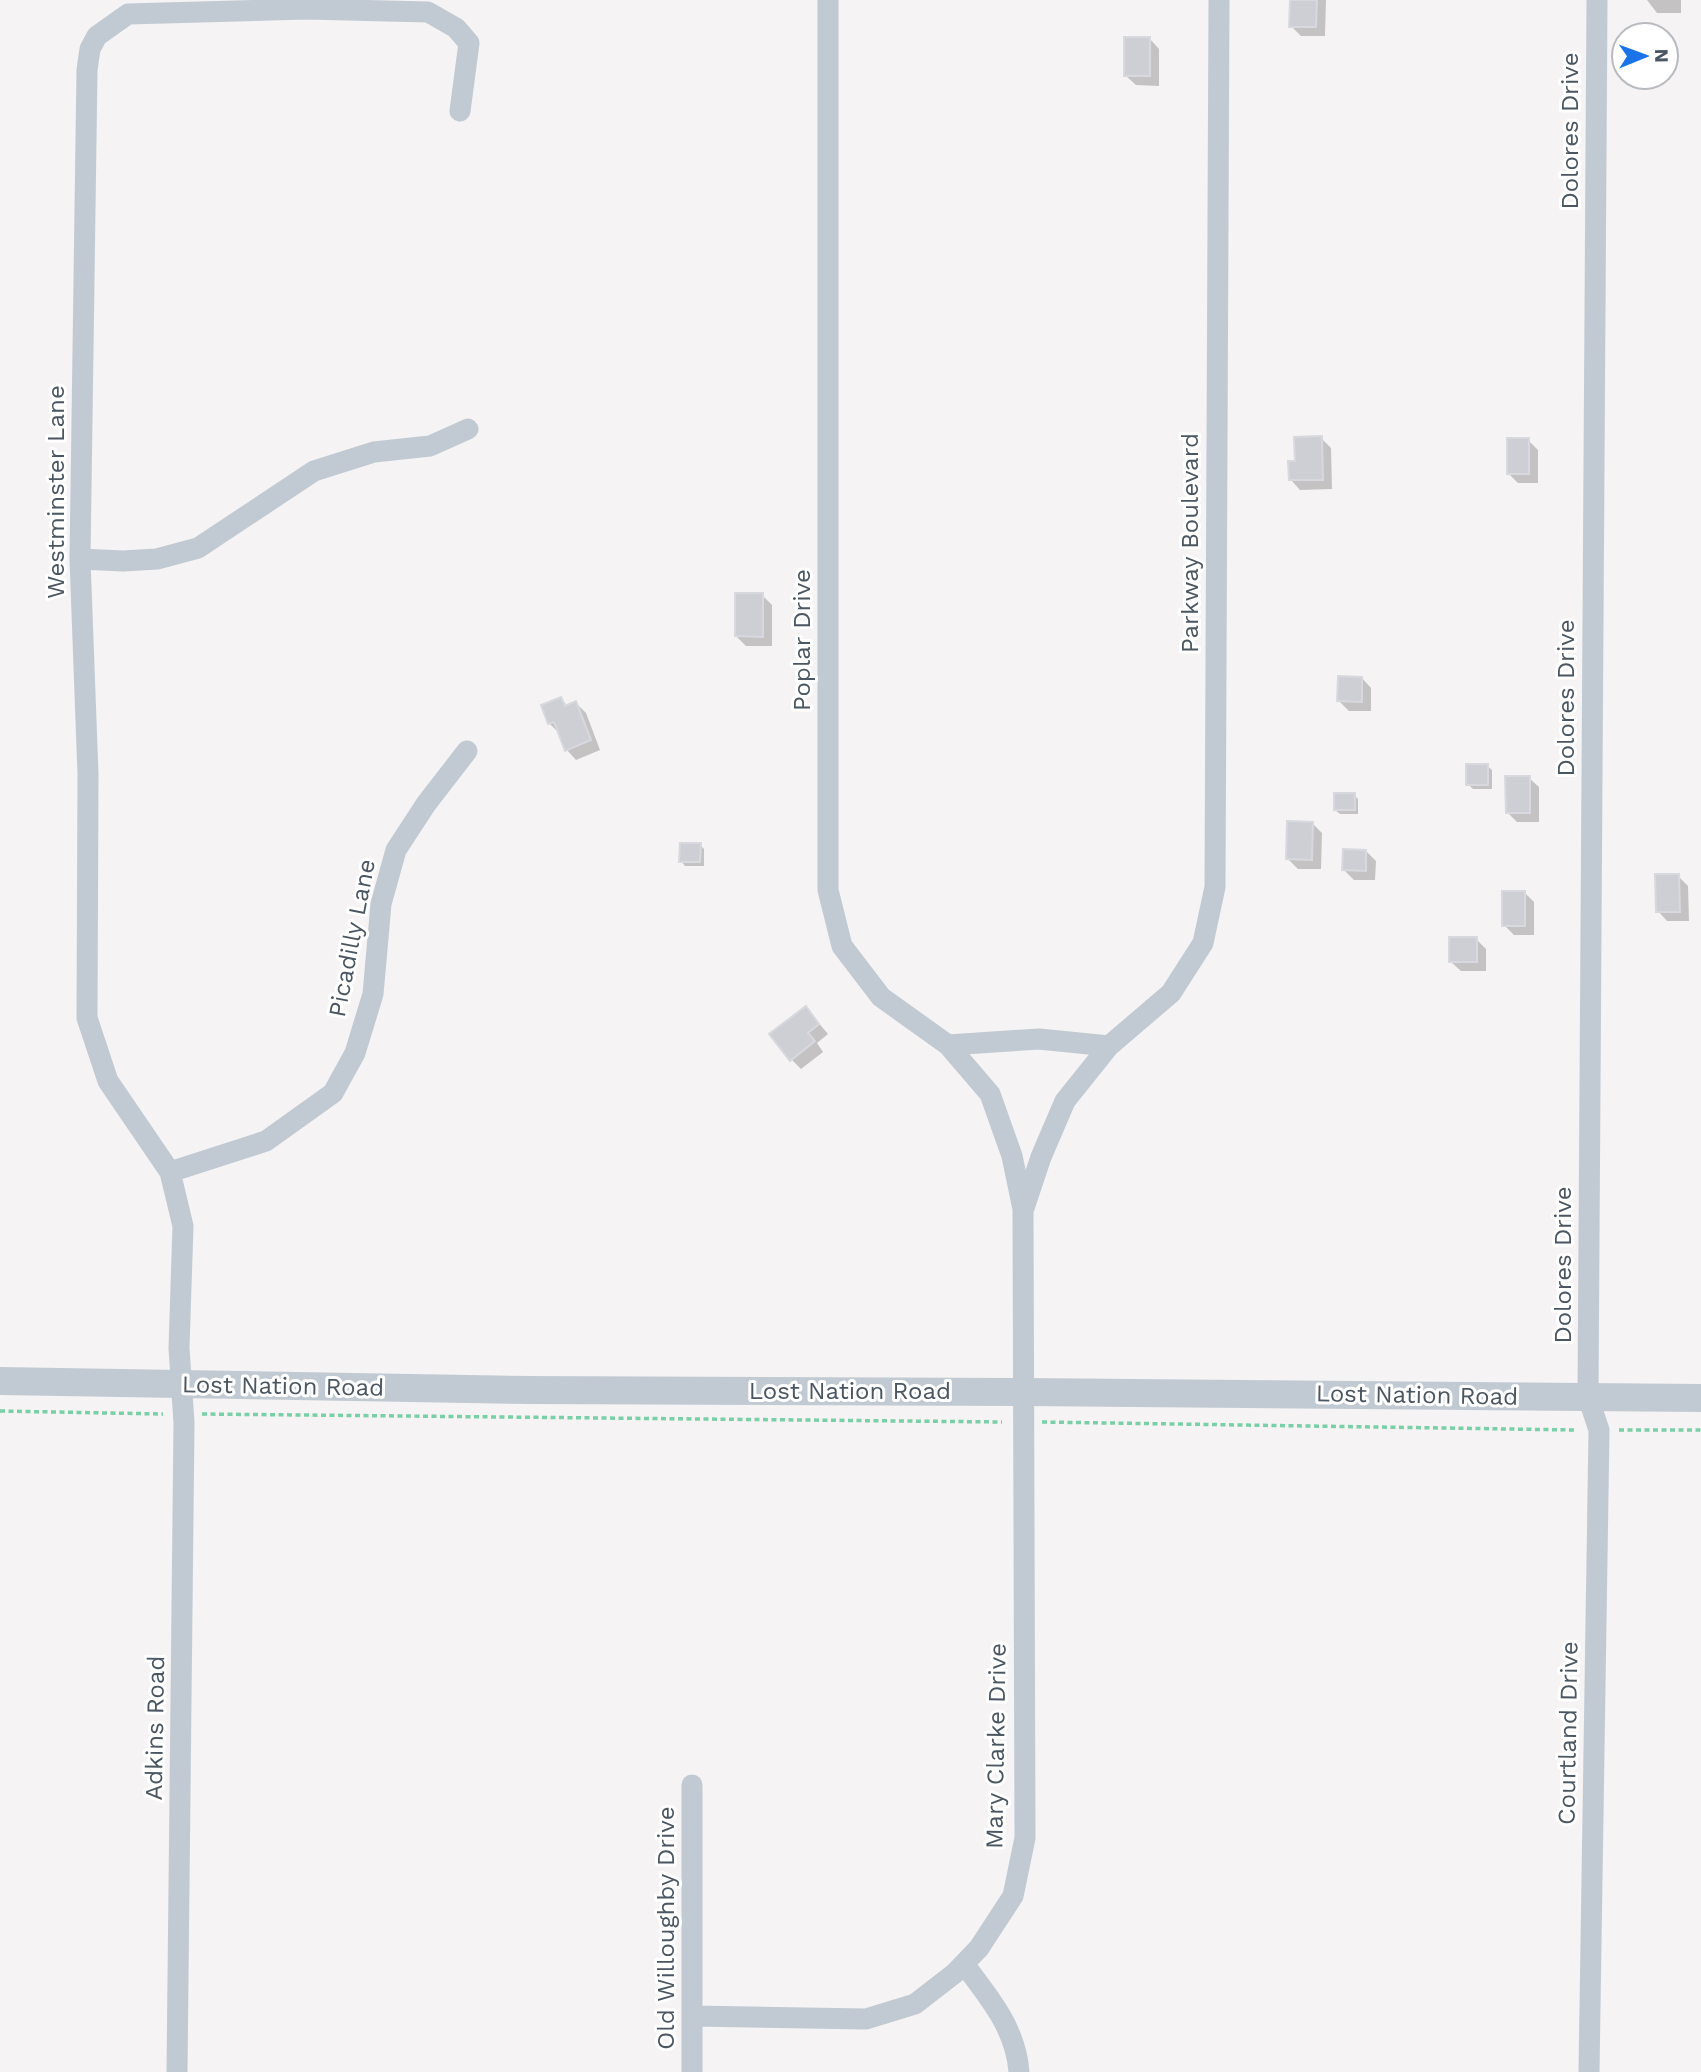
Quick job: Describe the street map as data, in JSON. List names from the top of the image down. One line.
{"streets":{"street":["Dolores Drive","Westminster Lane","Parkway Boulevard","Poplar Drive","Picadilly Lane","Lost Nation Road","Adkins Road","Courtland Drive","Mary Clarke Drive","Old Willoughby Drive"]},"crossings":[["Dolores Drive","Lost Nation Road"],["Dolores Drive","Courtland Drive"],["Westminster Lane","Picadilly Lane"],["Westminster Lane","Lost Nation Road"],["Westminster Lane","Adkins Road"],["Parkway Boulevard","Poplar Drive"],["Parkway Boulevard","Lost Nation Road"],["Parkway Boulevard","Mary Clarke Drive"],["Lost Nation Road","Adkins Road"],["Lost Nation Road","Courtland Drive"],["Lost Nation Road","Mary Clarke Drive"],["Mary Clarke Drive","Old Willoughby Drive"]],"north":"right"}
